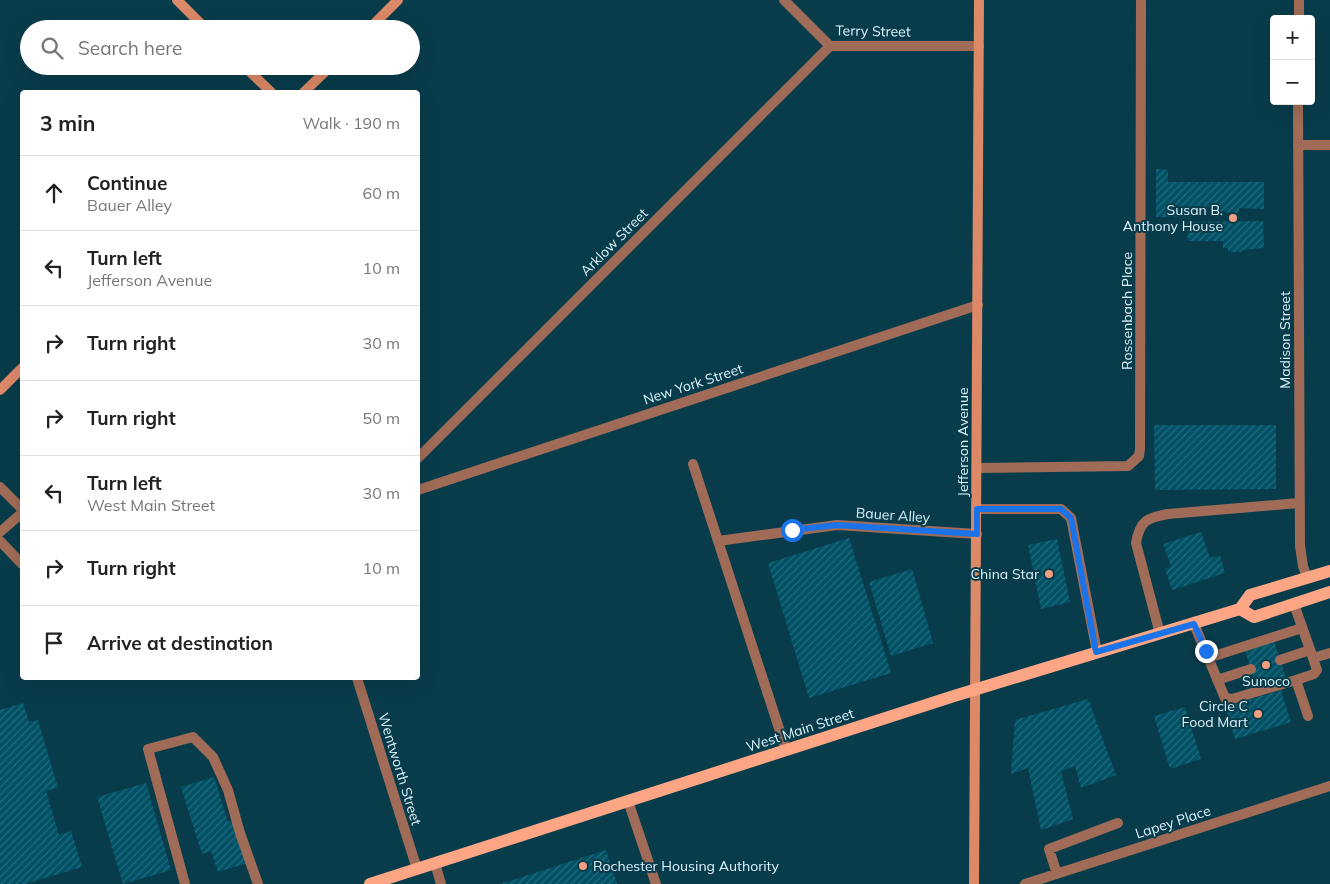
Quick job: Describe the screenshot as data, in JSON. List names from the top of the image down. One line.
{"streets":{"main road":["Jefferson Avenue","West Main Street"],"street":["Terry Street","Arklow Street","Rossenbach Place","Madison Street","New York Street","Bauer Alley","Wentworth Street","Lapey Place"]},"crossings":[["Terry Street","Arklow Street"],["Terry Street","Jefferson Avenue"],["Rossenbach Place","Jefferson Avenue"],["Madison Street","West Main Street"],["New York Street","Jefferson Avenue"],["Jefferson Avenue","Bauer Alley"],["Jefferson Avenue","West Main Street"],["West Main Street","Wentworth Street"]],"places":["Susan B. Anthony House","China Star","Sunoco","Circle C Food Mart","Rochester Housing Authority"],"page":{"map_buttons":["+","−"],"search":"Search here","heading":["3 min","Walk · 190 m"],"list":[["Continue","Bauer Alley","60 m"],["Turn left","Jefferson Avenue","10 m"],["Turn right","30 m"],["Turn right","50 m"],["Turn left","West Main Street","30 m"],["Turn right","10 m"],"Arrive at destination"]}}
